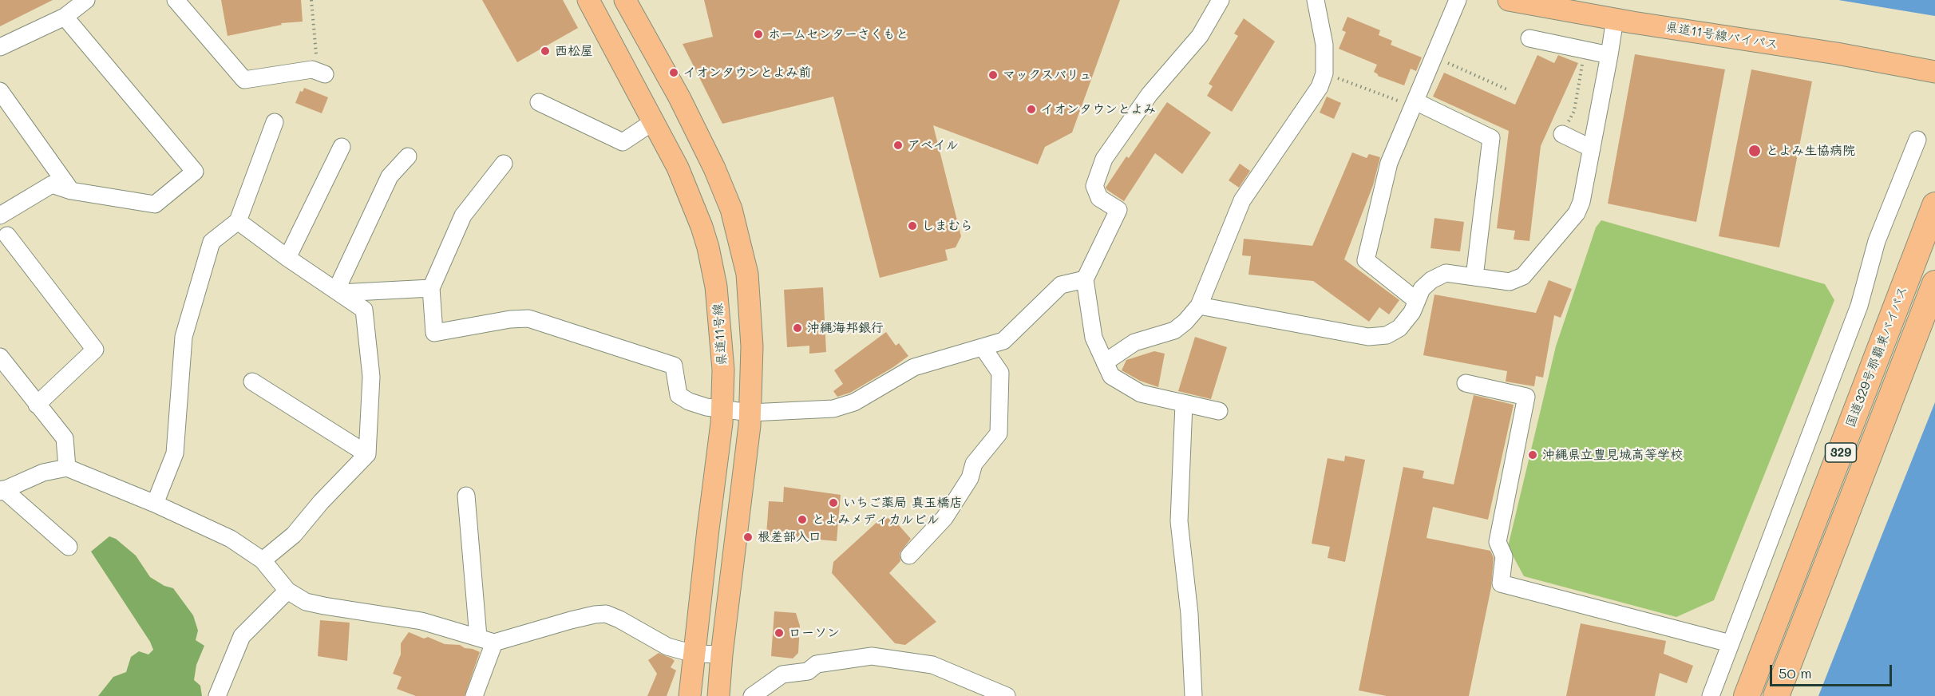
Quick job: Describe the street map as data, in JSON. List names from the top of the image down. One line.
{"streets":{"highway":["国道329号那覇東バイパス","329"],"main road":["県道11号線バイパス","県道11号線"]},"places":["ホームセンターさくもと","西松屋","イオンタウンとよみ前","マックスバリュ","イオンタウンとよみ","アベイル","とよみ生協病院","しまむら","沖縄海邦銀行","沖縄県立豊見城高等学校","いちご薬局 真玉橋店","とよみメディカルビル","根差部入口","ローソン"],"scale_bar":"50 m"}
